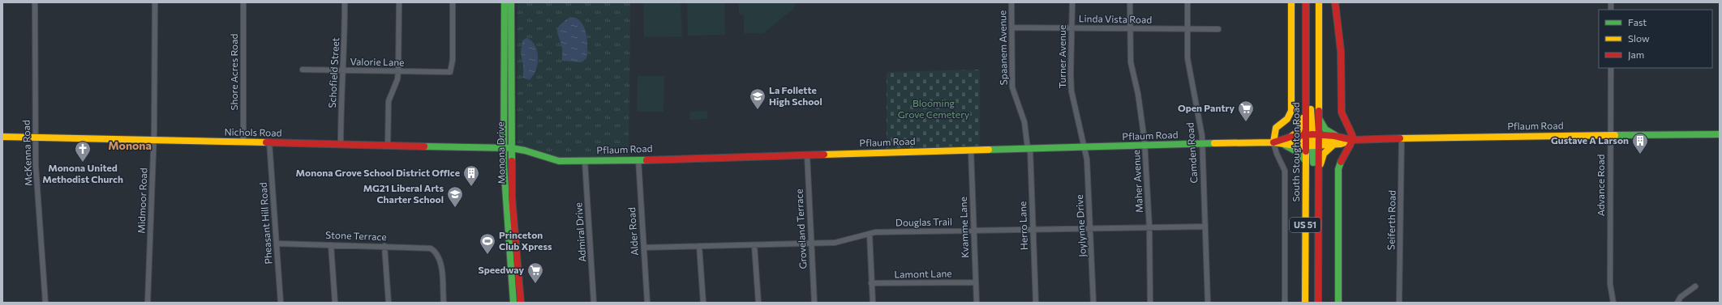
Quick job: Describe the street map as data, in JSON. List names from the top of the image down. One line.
{"streets":{"street":["Linda Vista Road","Spaanem Avenue","Turner Avenue","Valorie Lane","Shore Acres Road","Schofield Street","Pflaum Road","Nichols Road","South Stoughton Road","McKenna Road","Monona Drive","Camden Road","Maher Avenue","Advance Road","Midmoor Road","Seiferth Road","Douglas Trail","Pheasant Hill Road","US 51","Herro Lane","Joylynne Drive","Kvamme Lane","Groveland Terrace","Alder Road","Admiral Drive","Stone Terrace","Lamont Lane"]},"crossings":[["Linda Vista Road","Spaanem Avenue"],["Linda Vista Road","Turner Avenue"],["Linda Vista Road","Camden Road"],["Linda Vista Road","Maher Avenue"],["Spaanem Avenue","Pflaum Road"],["Spaanem Avenue","Herro Lane"],["Turner Avenue","Pflaum Road"],["Turner Avenue","Joylynne Drive"],["Valorie Lane","Schofield Street"],["Shore Acres Road","Nichols Road"],["Schofield Street","Nichols Road"],["Pflaum Road","Nichols Road"],["Pflaum Road","South Stoughton Road"],["Pflaum Road","Monona Drive"],["Pflaum Road","Camden Road"],["Pflaum Road","Maher Avenue"],["Pflaum Road","Advance Road"],["Pflaum Road","Seiferth Road"],["Pflaum Road","Herro Lane"],["Pflaum Road","Joylynne Drive"],["Pflaum Road","Kvamme Lane"],["Pflaum Road","Groveland Terrace"],["Pflaum Road","Alder Road"],["Pflaum Road","Admiral Drive"],["Nichols Road","McKenna Road"],["Nichols Road","Monona Drive"],["Nichols Road","Midmoor Road"],["Nichols Road","Pheasant Hill Road"],["Camden Road","Douglas Trail"],["Maher Avenue","Douglas Trail"],["Douglas Trail","Herro Lane"],["Douglas Trail","Joylynne Drive"],["Douglas Trail","Kvamme Lane"],["Douglas Trail","Groveland Terrace"],["Douglas Trail","Alder Road"],["Pheasant Hill Road","Stone Terrace"],["Kvamme Lane","Lamont Lane"]],"districts":["Monona"],"parks":["Blooming Grove Cemetery"],"places":{"school or university":["La Follette High School","MG21 Liberal Arts Charter School"],"supermarket":["Open Pantry","Speedway"],"building":["Gustave A Larson","Monona Grove School District Office"],"church":["Monona United Methodist Church"],"sports":["Princeton Club Xpress"]},"legend":["Fast","Slow","Jam"]}
